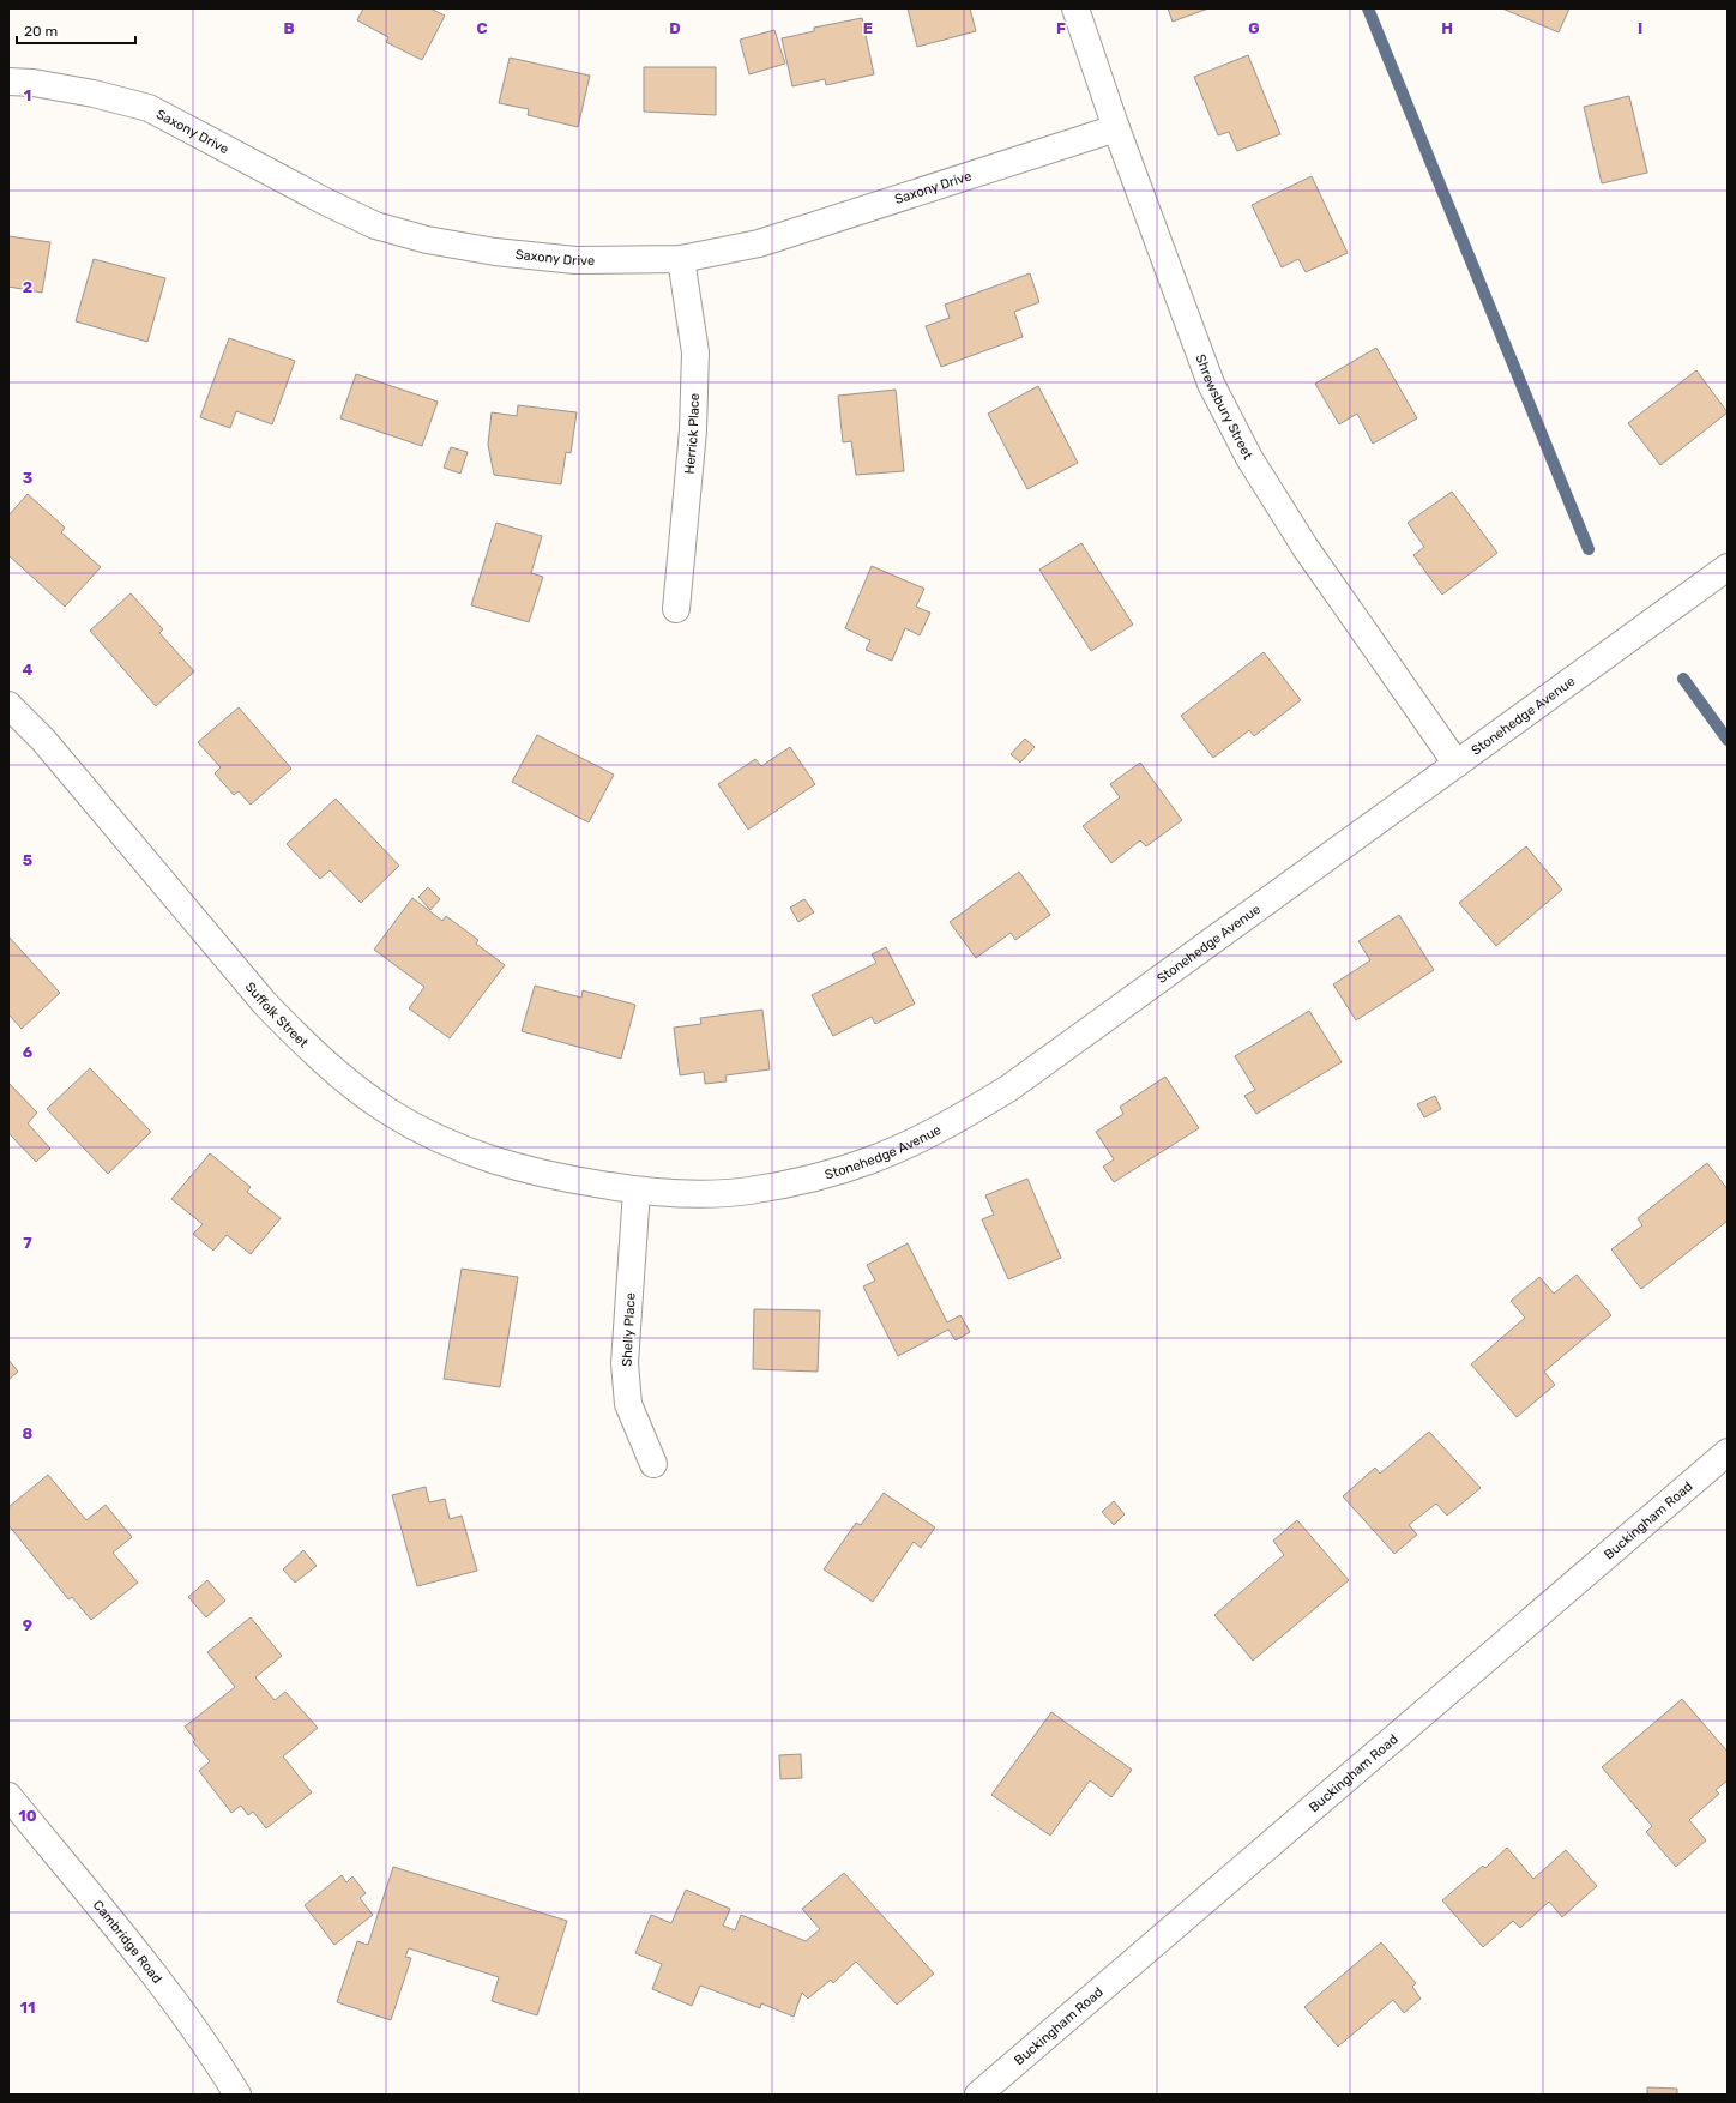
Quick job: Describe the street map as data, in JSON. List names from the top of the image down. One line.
{"streets":{"street":["Saxony Drive","Shrewsbury Street","Herrick Place","Stonehedge Avenue","Suffolk Street","Shelly Place","Buckingham Road","Cambridge Road"]},"crossings":[["Saxony Drive","Shrewsbury Street"],["Saxony Drive","Herrick Place"],["Shrewsbury Street","Stonehedge Avenue"],["Stonehedge Avenue","Suffolk Street"],["Stonehedge Avenue","Shelly Place"],["Suffolk Street","Shelly Place"]],"scale_bar":"20 m","grid":{"columns":["B","C","D","E","F","G","H","I"],"rows":["1","2","3","4","5","6","7","8","9","10","11"]}}
